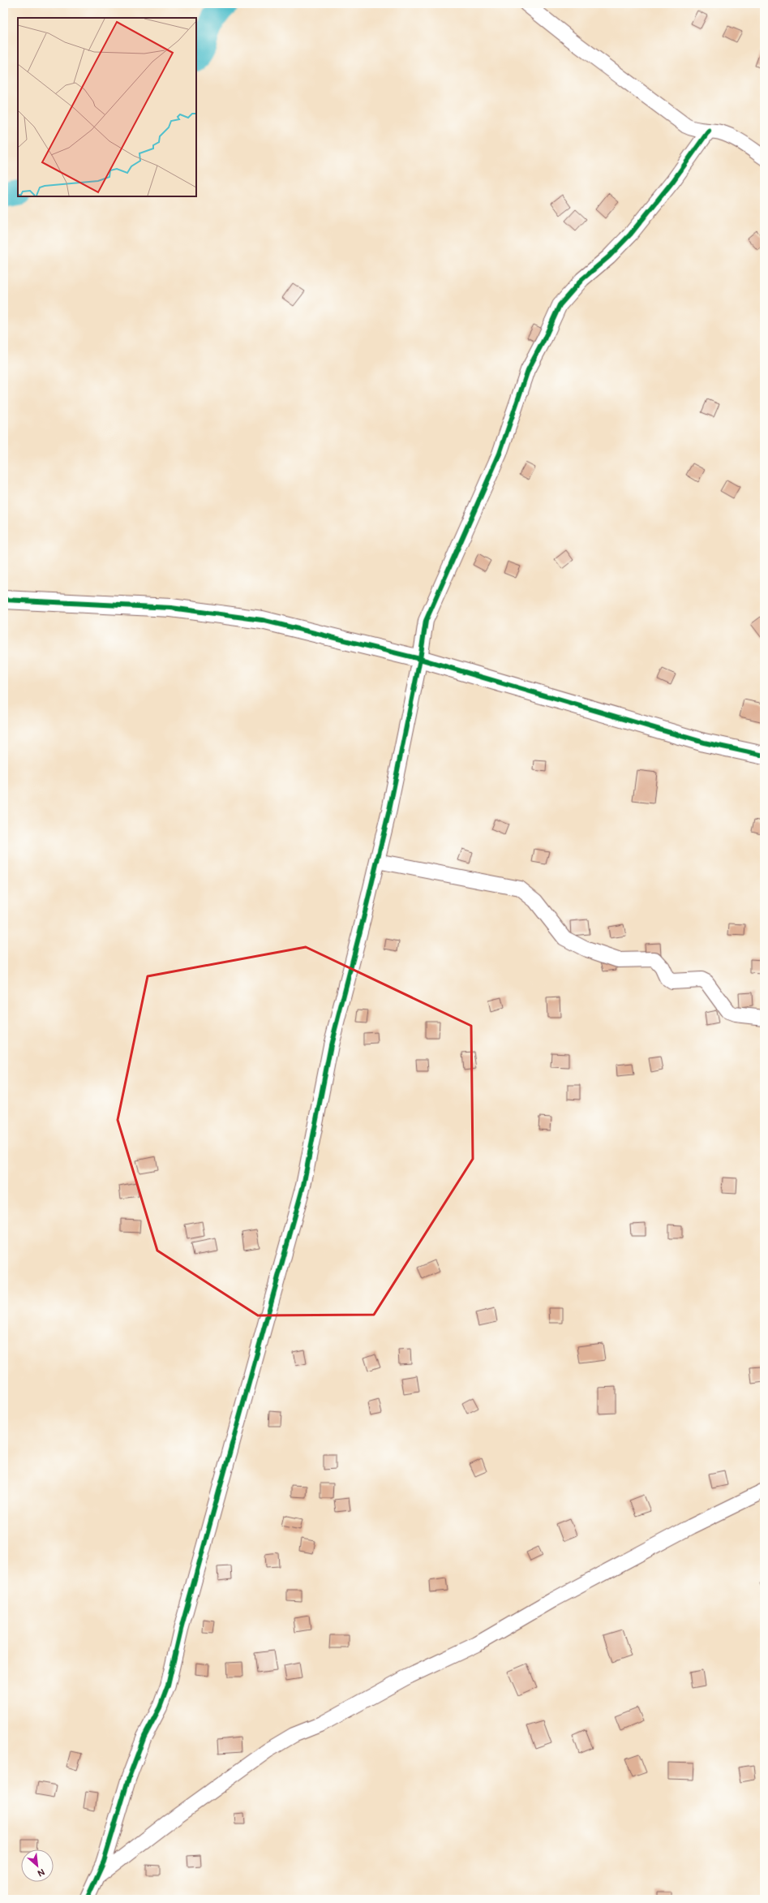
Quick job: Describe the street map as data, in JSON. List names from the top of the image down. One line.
{"north":"bottom right"}
